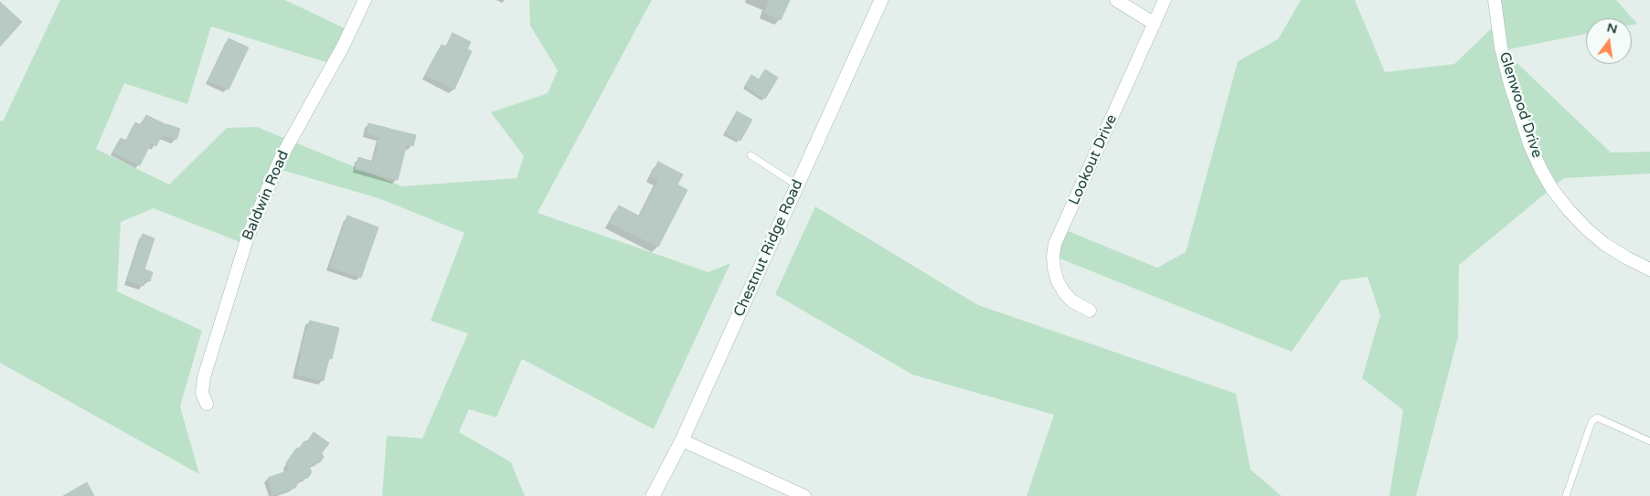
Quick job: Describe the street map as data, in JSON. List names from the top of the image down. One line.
{"streets":{"main road":["Chestnut Ridge Road"],"street":["Glenwood Drive","Lookout Drive","Baldwin Road"]},"north":"top"}
